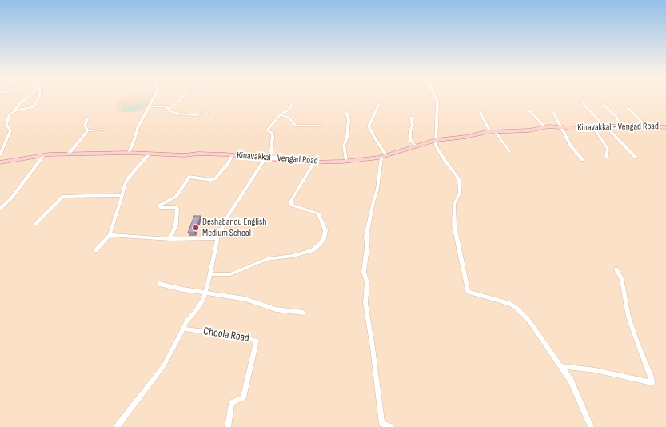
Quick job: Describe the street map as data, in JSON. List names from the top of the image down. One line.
{"streets":{"main road":["Kinavakkal - Vengad Road"],"street":["Choola Road"]},"places":["Deshabandu English Medium School"]}
